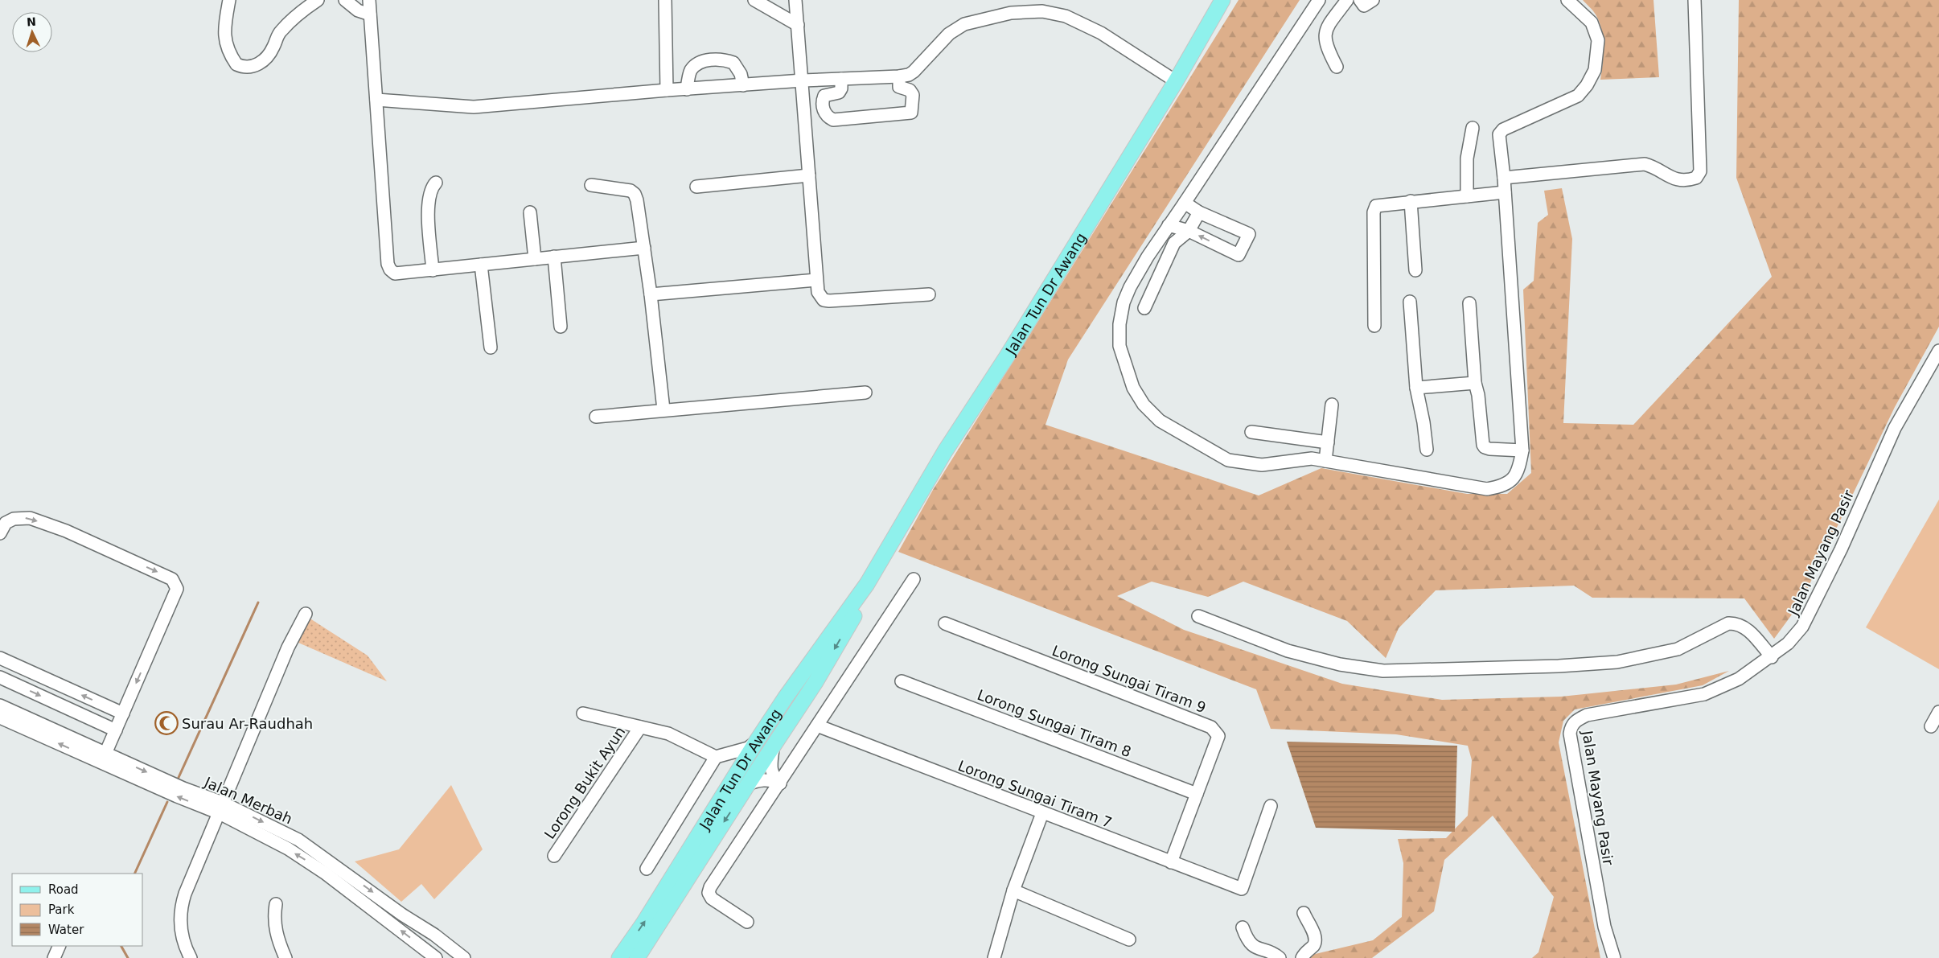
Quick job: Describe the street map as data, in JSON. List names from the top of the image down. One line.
{"streets":{"main road":["Jalan Tun Dr Awang"],"street":["Jalan Mayang Pasir","Lorong Sungai Tiram 9","Lorong Sungai Tiram 8","Lorong Bukit Ayun","Lorong Sungai Tiram 7","Jalan Merbah"]},"crossings":[["Lorong Sungai Tiram 9","Lorong Sungai Tiram 8"],["Lorong Sungai Tiram 9","Lorong Sungai Tiram 7"]],"places":{"mosque":["Surau Ar-Raudhah"]},"legend":["Road","Park","Water"],"north":"top"}
